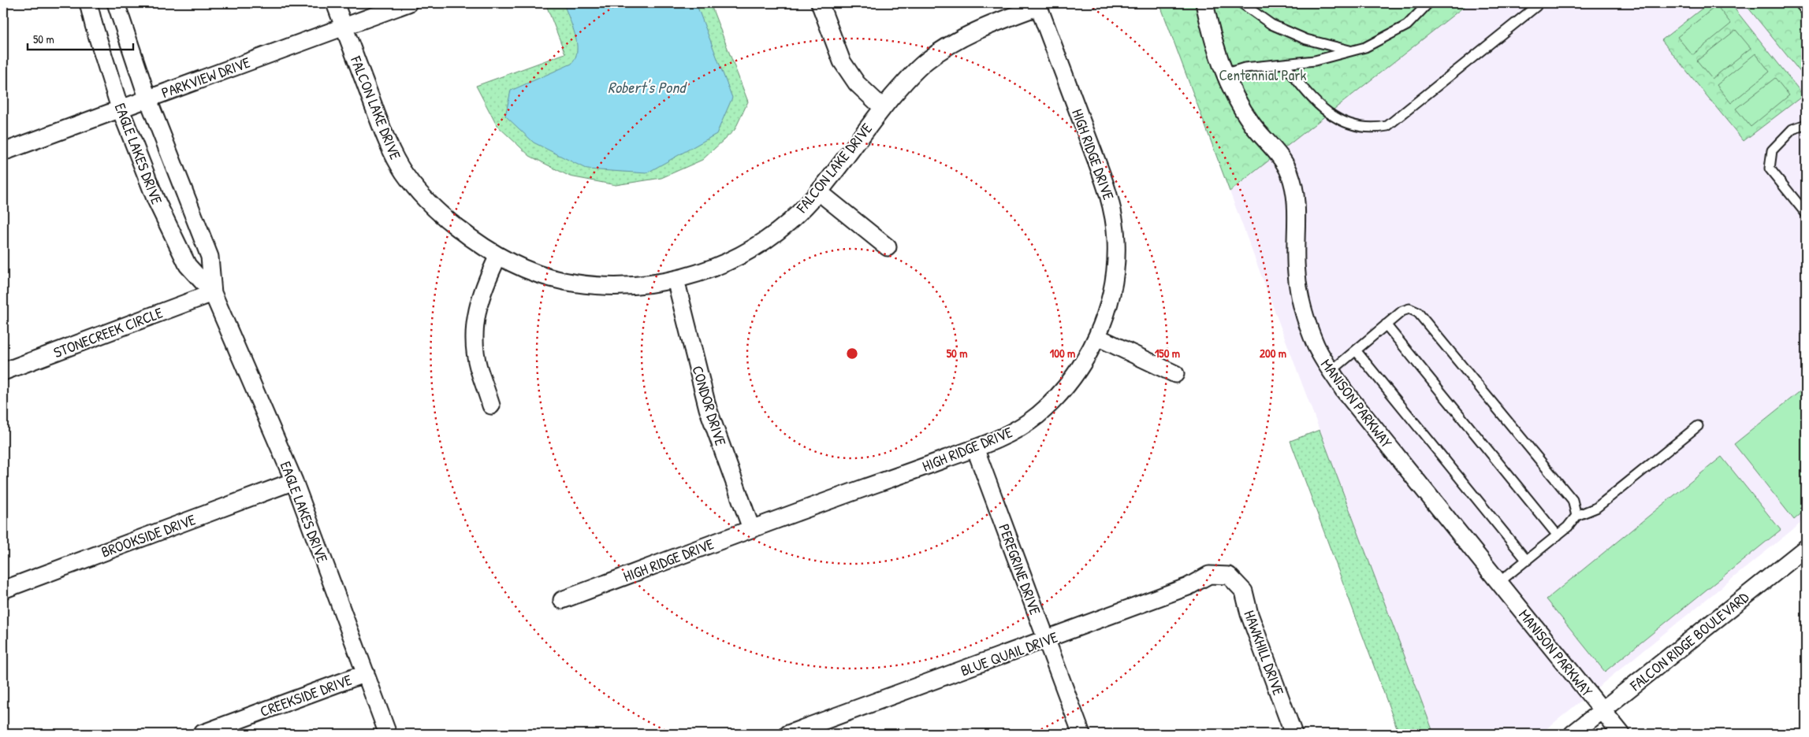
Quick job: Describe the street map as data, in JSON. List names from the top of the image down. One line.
{"streets":{"street":["PARKVIEW DRIVE","FALCON LAKE DRIVE","EAGLE LAKES DRIVE","HIGH RIDGE DRIVE","STONECREEK CIRCLE","MANISON PARKWAY","CONDOR DRIVE","BROOKSIDE DRIVE","PEREGRINE DRIVE","FALCON RIDGE BOULEVARD","HAWKHILL DRIVE","BLUE QUAIL DRIVE","CREEKSIDE DRIVE"]},"crossings":[["PARKVIEW DRIVE","FALCON LAKE DRIVE"],["PARKVIEW DRIVE","EAGLE LAKES DRIVE"],["FALCON LAKE DRIVE","HIGH RIDGE DRIVE"],["FALCON LAKE DRIVE","CONDOR DRIVE"],["EAGLE LAKES DRIVE","STONECREEK CIRCLE"],["EAGLE LAKES DRIVE","BROOKSIDE DRIVE"],["EAGLE LAKES DRIVE","CREEKSIDE DRIVE"],["HIGH RIDGE DRIVE","CONDOR DRIVE"],["HIGH RIDGE DRIVE","PEREGRINE DRIVE"],["MANISON PARKWAY","FALCON RIDGE BOULEVARD"],["PEREGRINE DRIVE","BLUE QUAIL DRIVE"],["HAWKHILL DRIVE","BLUE QUAIL DRIVE"]],"water":["Robert's Pond"],"parks":["Centennial Park"],"scale_bar":"50 m","rings":["50 m","100 m","150 m","200 m"]}
